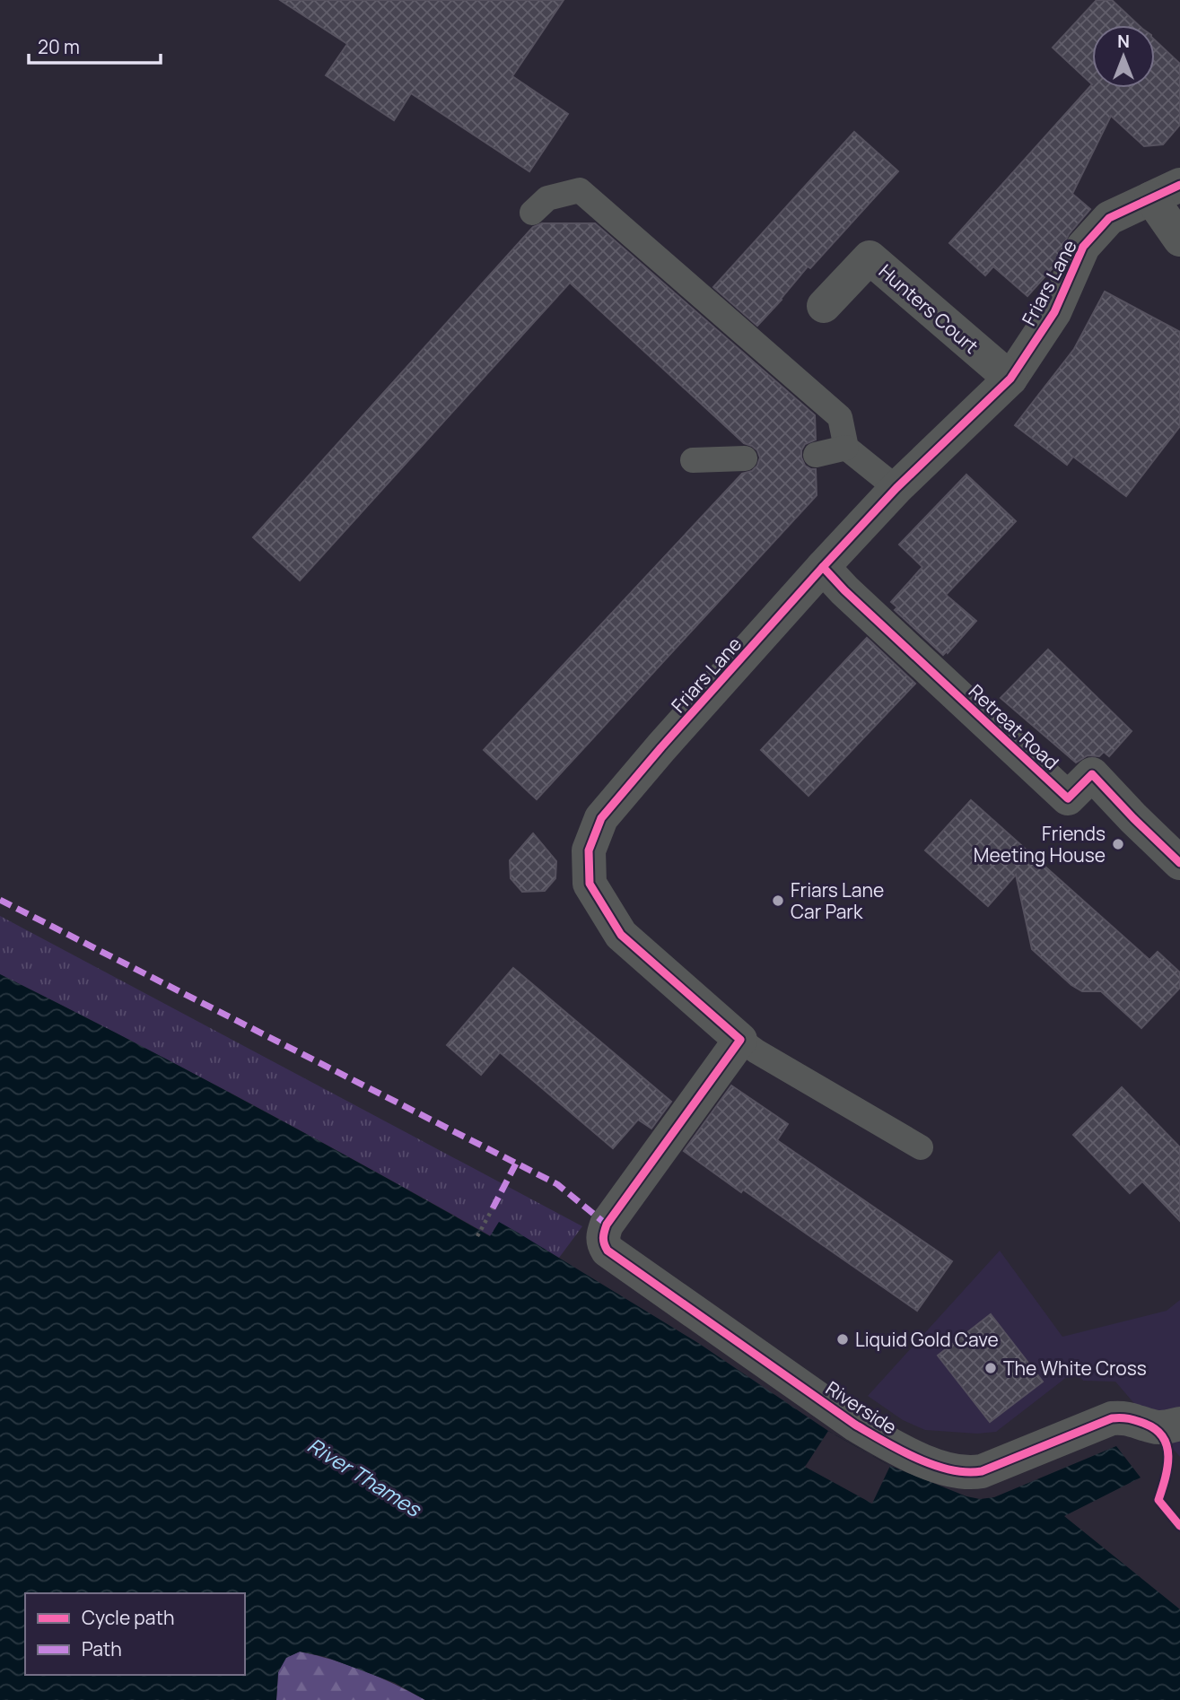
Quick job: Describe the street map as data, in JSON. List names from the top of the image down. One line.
{"streets":{"street":["Friars Lane","Hunters Court","Retreat Road","Riverside"]},"crossings":[["Friars Lane","Hunters Court"],["Friars Lane","Retreat Road"],["Friars Lane","Riverside"]],"water":["River Thames"],"places":["Friends Meeting House","Friars Lane Car Park","Liquid Gold Cave","The White Cross"],"legend":["Cycle path","Path"],"scale_bar":"20 m","north":"top"}
